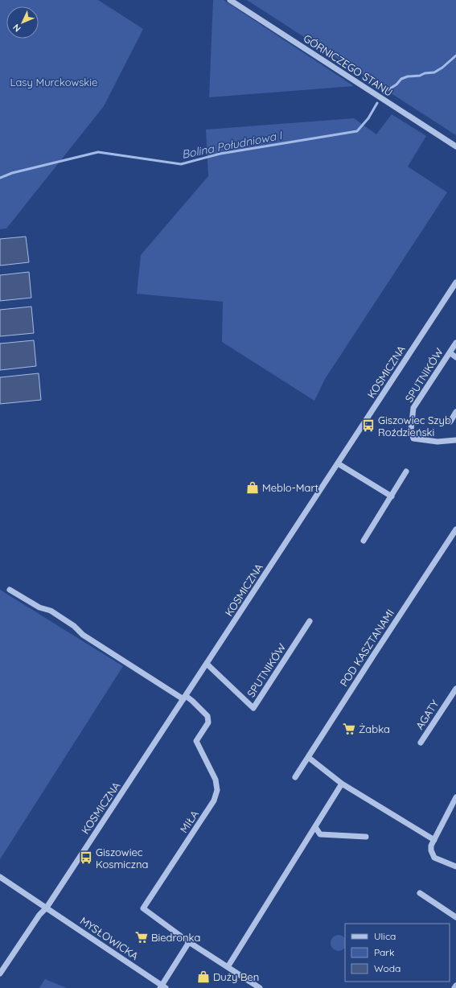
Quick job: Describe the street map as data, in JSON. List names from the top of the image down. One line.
{"streets":{"street":["GÓRNICZEGO STANU","KOSMICZNA","SPUTNIKÓW","POD KASZTANAMI","AGATY","MIŁA","MYSŁOWICKA"]},"crossings":[["KOSMICZNA","SPUTNIKÓW"],["KOSMICZNA","MIŁA"],["KOSMICZNA","MYSŁOWICKA"]],"water":["Bolina Południowa I"],"parks":["Lasy Murckowskie"],"places":{"bus stop":["Giszowiec Szyb Roździeński","Giszowiec Kosmiczna"],"shop":["Meblo-Mart","Duży Ben"],"supermarket":["Żabka","Biedronka"]},"legend":["Ulica","Park","Woda"],"north":"bottom left"}
